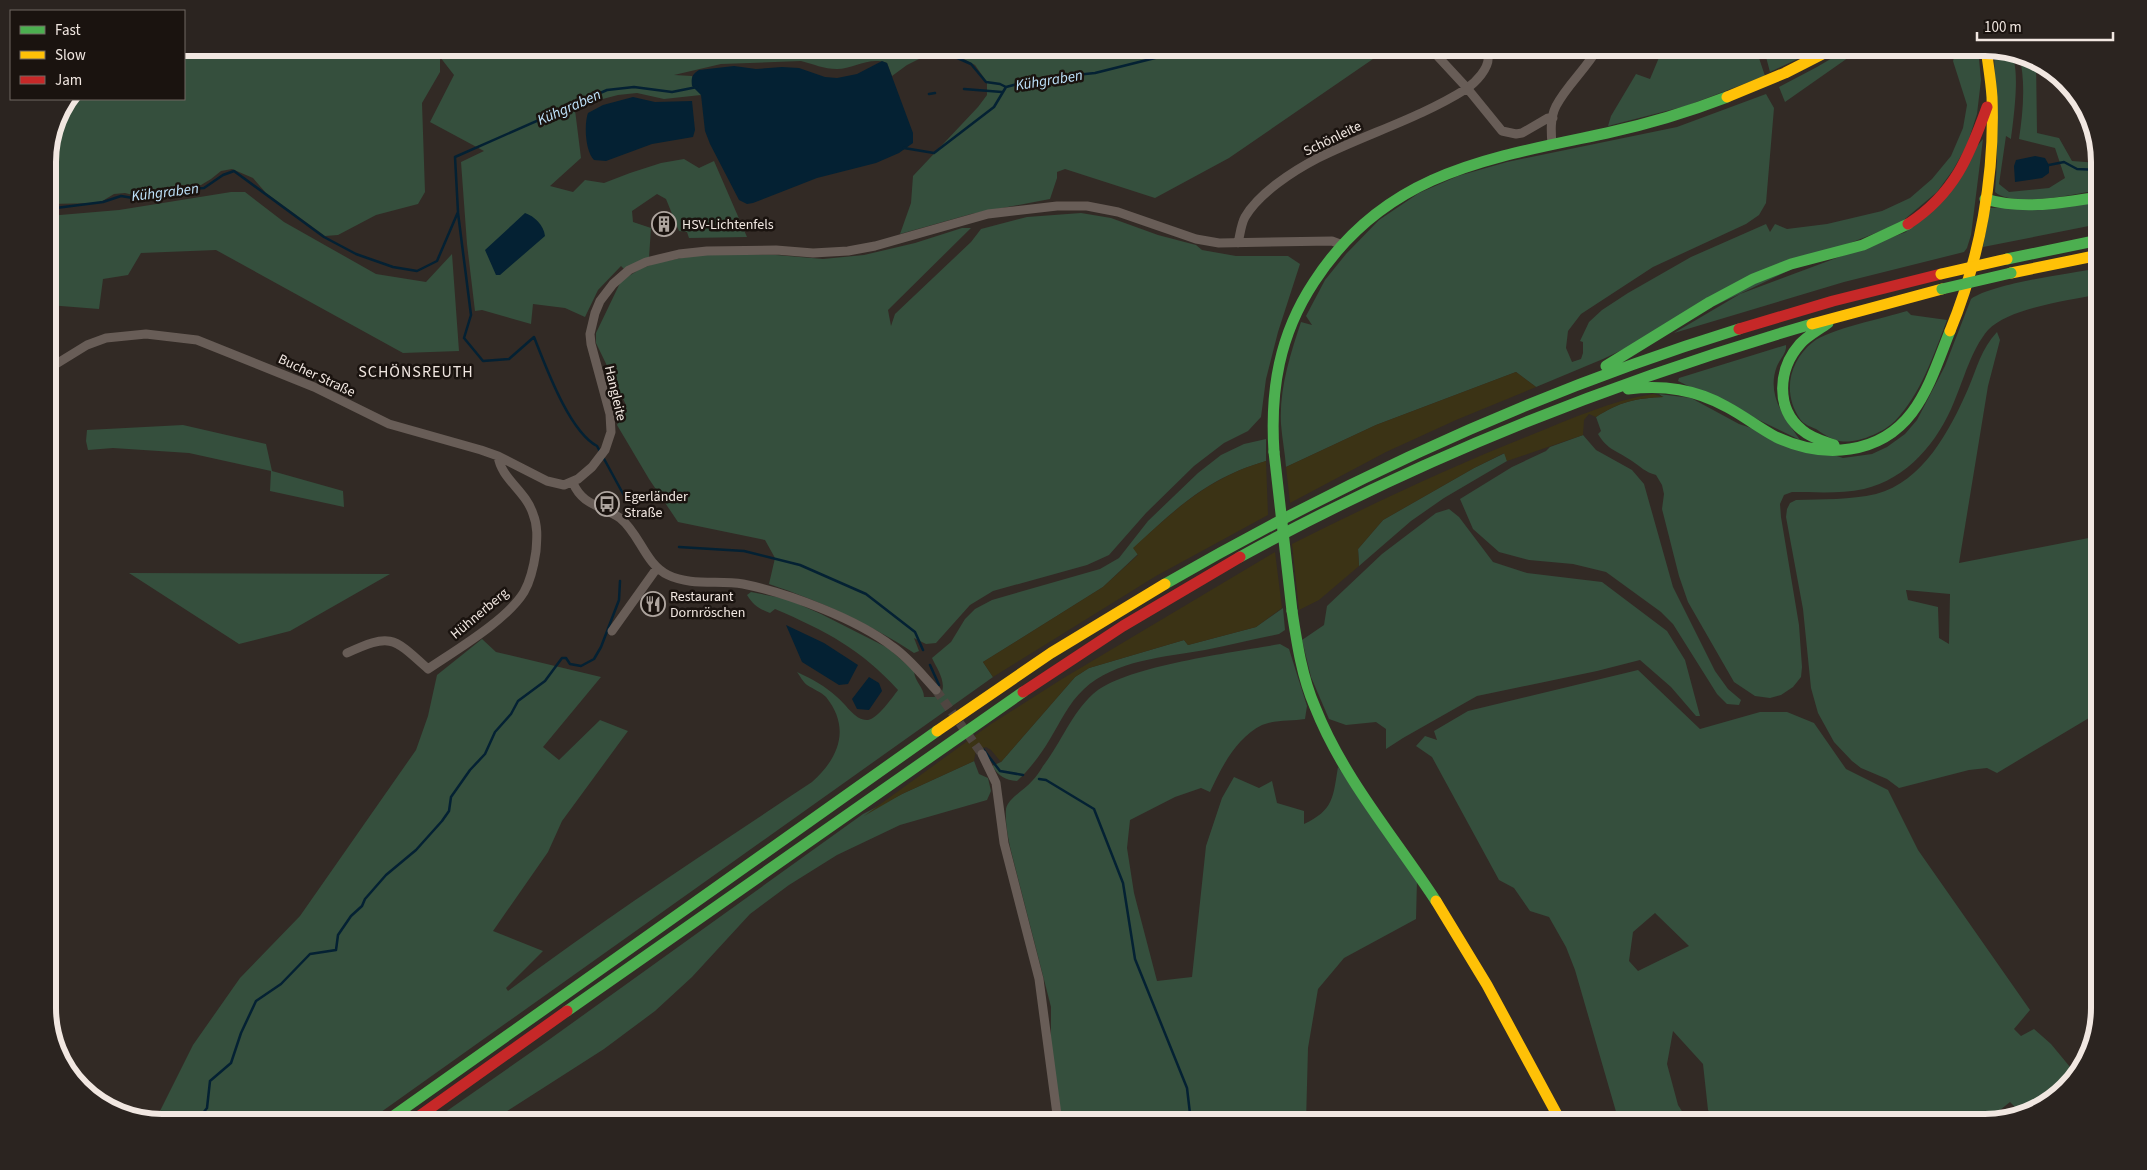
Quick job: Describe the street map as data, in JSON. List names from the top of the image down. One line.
{"streets":{"street":["Schönleite","Bucher Straße","Hangleite","Hühnerberg"]},"crossings":[["Schönleite","Hangleite"],["Bucher Straße","Hangleite"],["Bucher Straße","Hühnerberg"]],"districts":["SCHÖNSREUTH"],"water":["Kühgraben"],"places":{"building":["HSV-Lichtenfels"],"bus stop":["Egerländer Straße"],"restaurant":["Restaurant Dornröschen"]},"legend":["Fast","Slow","Jam"],"scale_bar":"100 m"}
